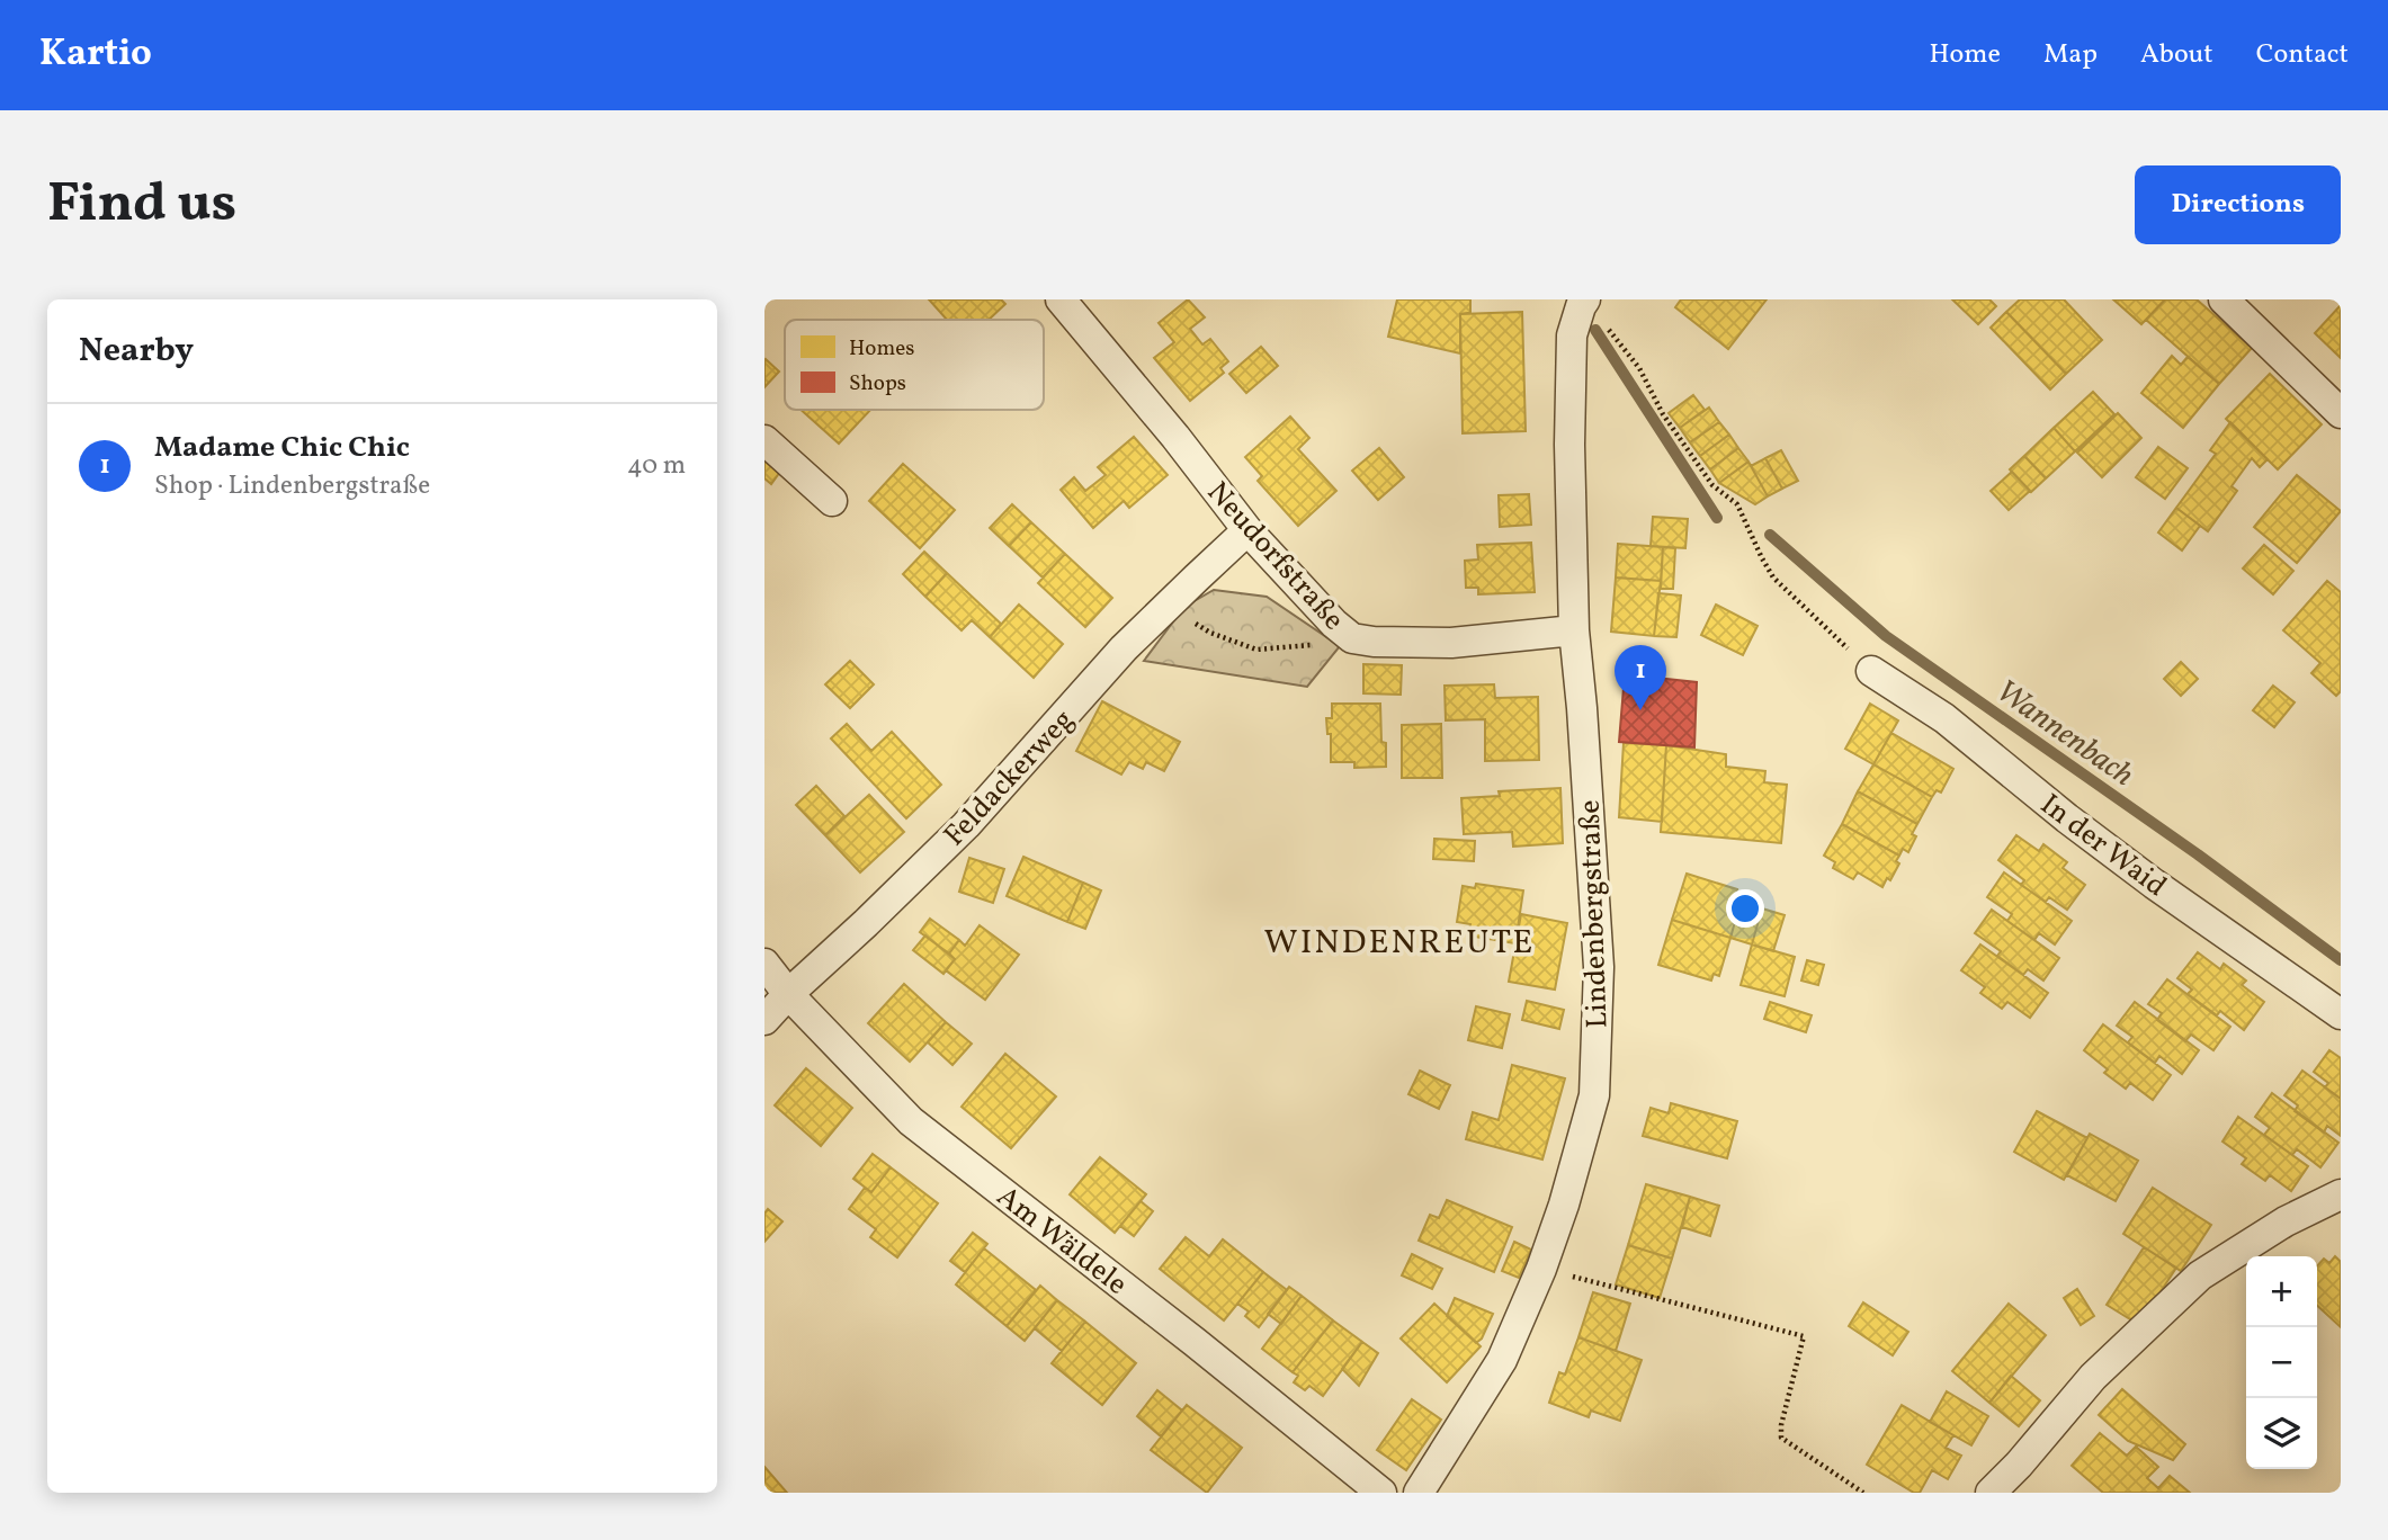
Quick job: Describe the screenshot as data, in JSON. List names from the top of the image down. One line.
{"streets":{"street":["Neudorfstraße","Feldackerweg","In der Waid","Lindenbergstraße","Am Wäldele"]},"crossings":[["Neudorfstraße","Feldackerweg"],["Neudorfstraße","Lindenbergstraße"],["Feldackerweg","Am Wäldele"]],"districts":["WINDENREUTE"],"water":["Wannenbach"],"legend":["Homes","Shops"],"page":{"header":"Kartio","nav":["Home","Map","About","Contact"],"buttons":"Directions","title":"Find us","heading":"Nearby","list":[{"mark":"1","name":"Madame Chic Chic","note":"Shop · Lindenbergstraße","value":"40 m"}],"pins":"1","map_buttons":["+","−"]}}
